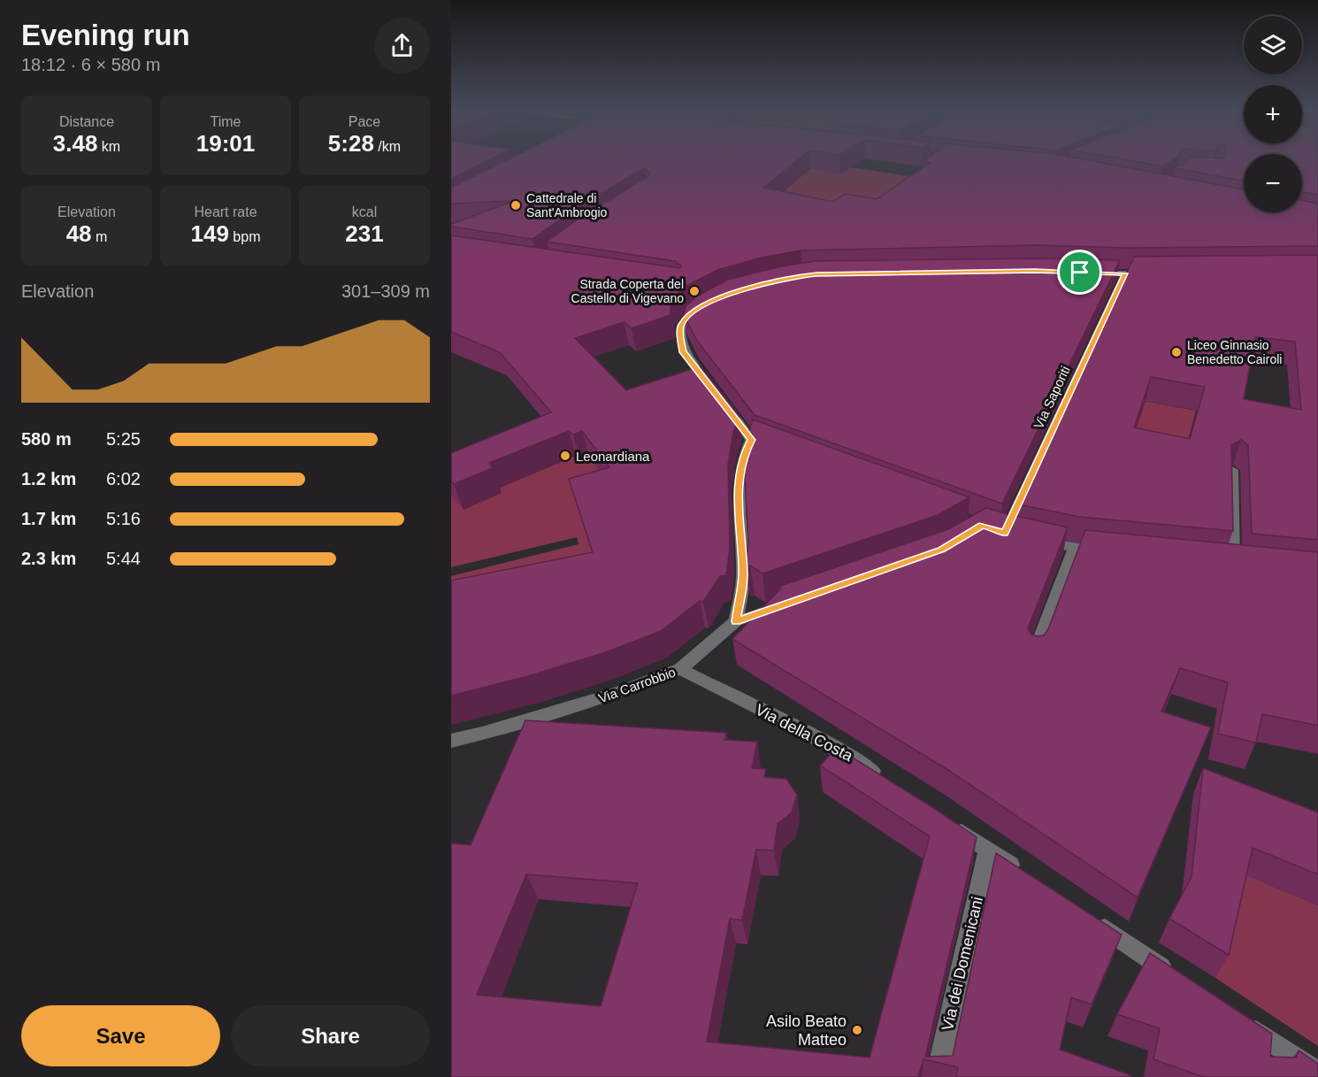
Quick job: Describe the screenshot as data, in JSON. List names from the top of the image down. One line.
{"streets":{"street":["Via Saporiti","Via Carrobbio","Via della Costa","Via dei Domenicani"]},"crossings":[["Via Carrobbio","Via della Costa"]],"places":["Cattedrale di Sant'Ambrogio","Strada Coperta del Castello di Vigevano","Liceo Ginnasio Benedetto Cairoli","Leonardiana","Asilo Beato Matteo"],"page":{"heading":["Evening run","18:12 · 6 × 580 m"],"map_buttons":["+","−"],"stats":[["Distance","3.48 km"],["Time","19:01"],["Pace","5:28 /km"],["Elevation","48 m"],["Heart rate","149 bpm"],["kcal","231"]],"chart":["Elevation","301–309 m"],"list":[{"name":"580 m","note":"5:25"},{"name":"1.2 km","note":"6:02"},{"name":"1.7 km","note":"5:16"},{"name":"2.3 km","note":"5:44"}],"buttons":["Save","Share"]}}
